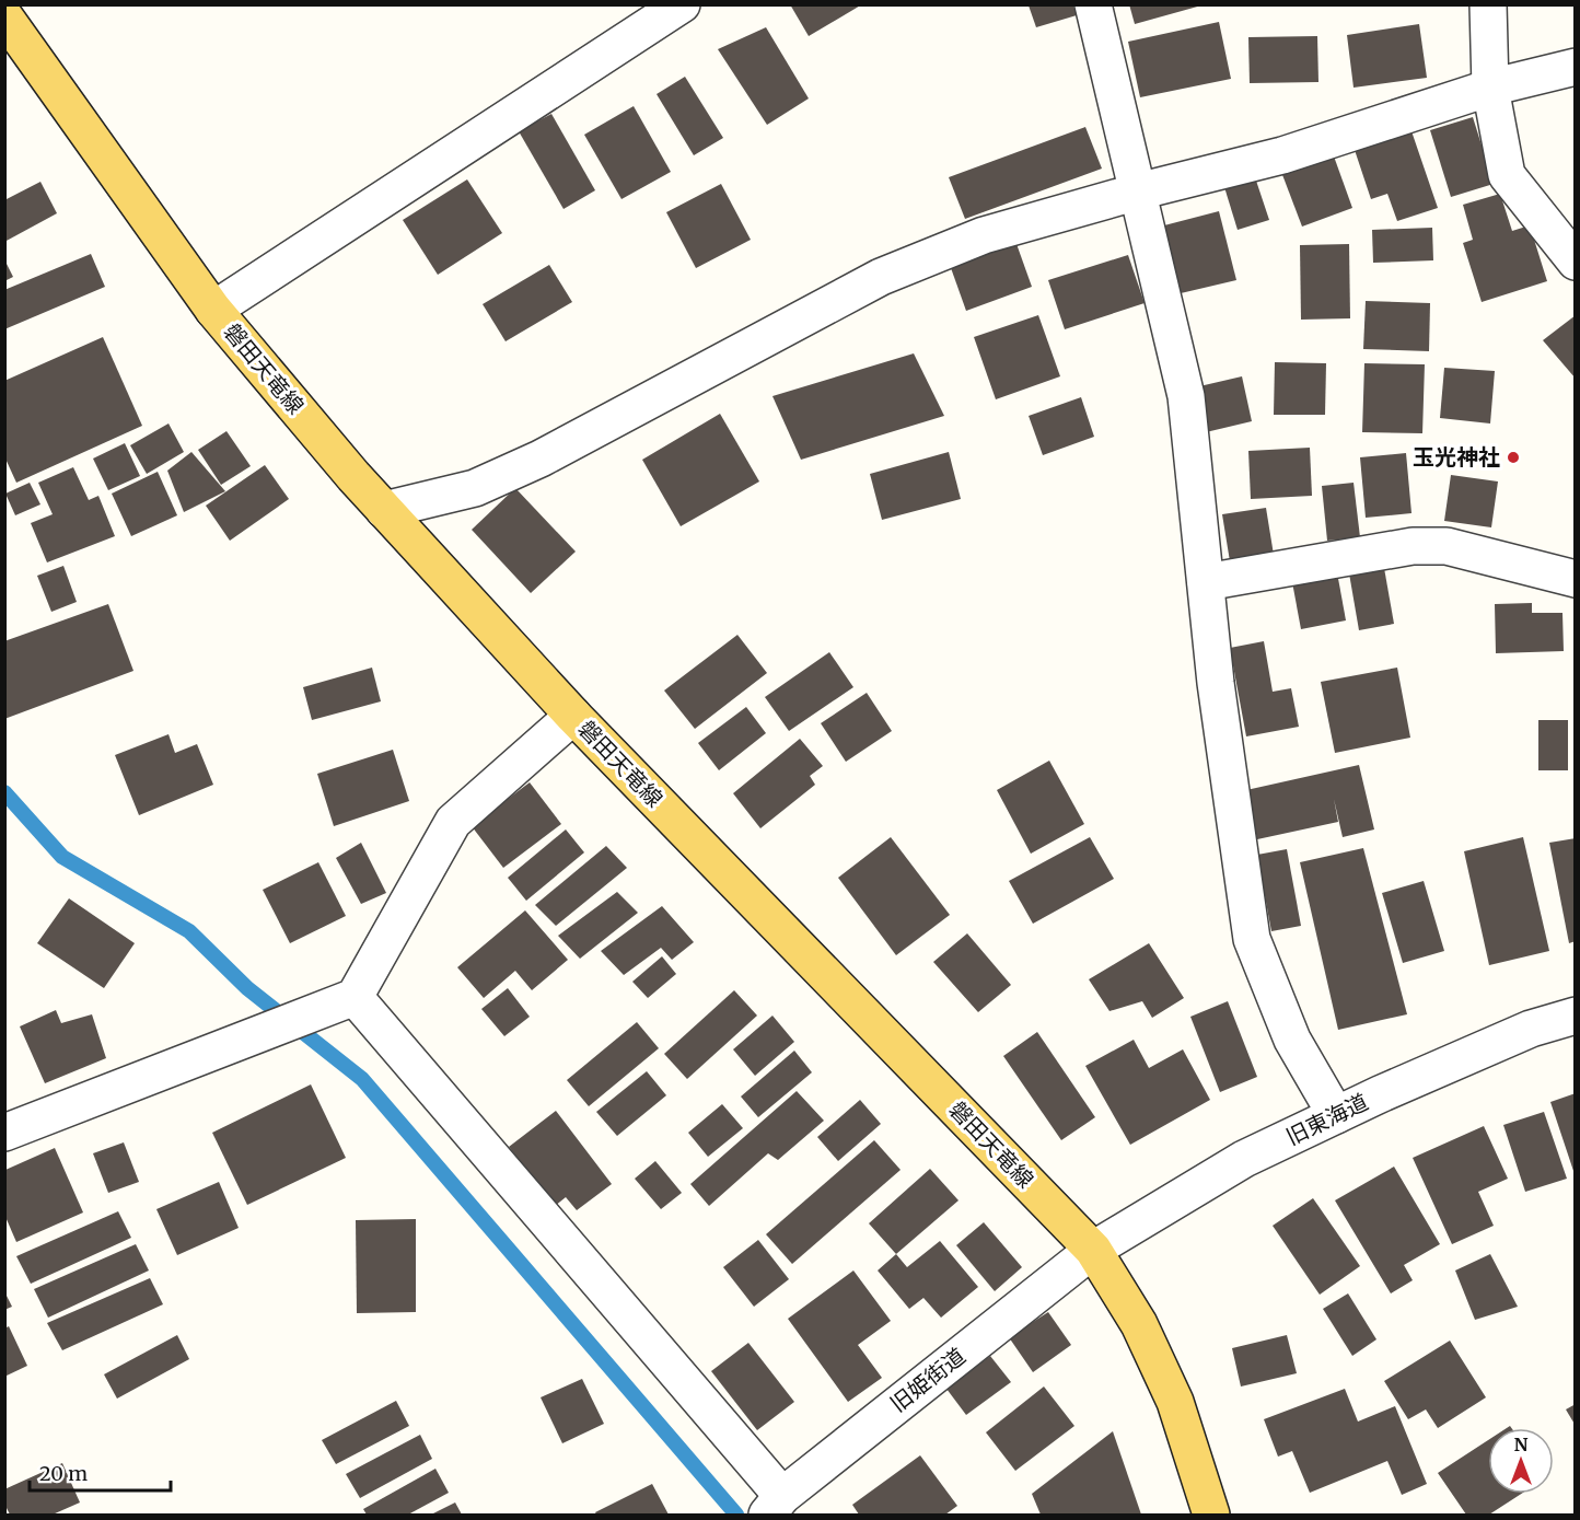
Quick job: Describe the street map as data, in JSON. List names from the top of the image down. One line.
{"streets":{"main road":["磐田天竜線"],"street":["旧東海道","旧姫街道"]},"crossings":[["磐田天竜線","旧東海道"],["磐田天竜線","旧姫街道"],["旧東海道","旧姫街道"]],"places":["玉光神社"],"scale_bar":"20 m","north":"top"}
